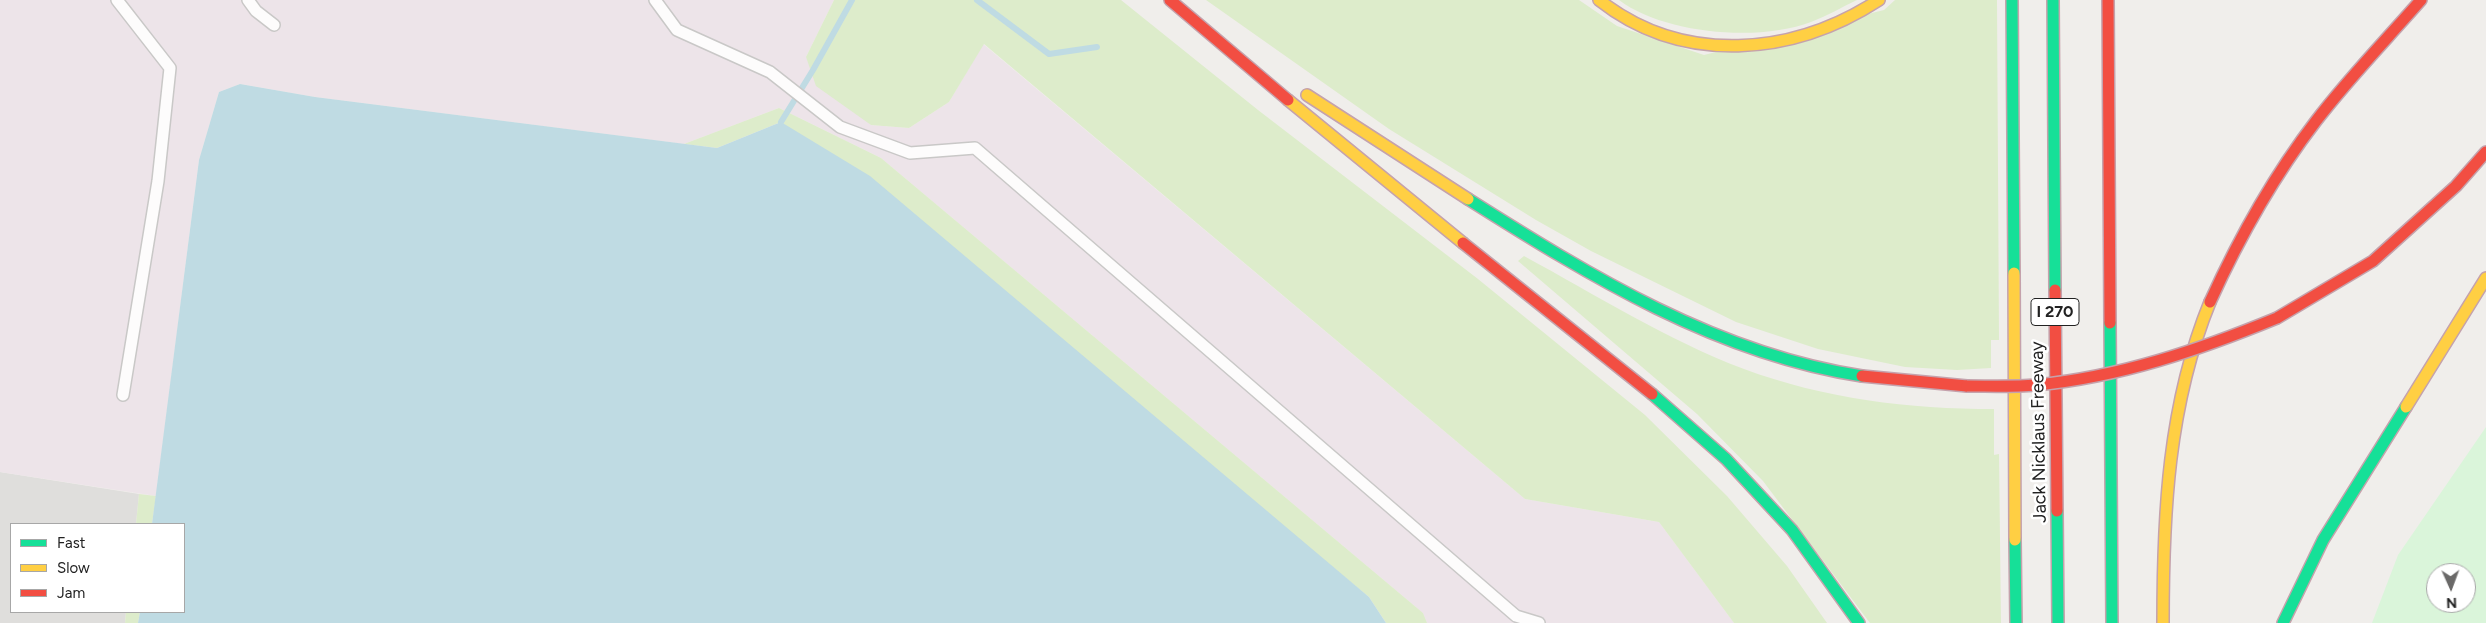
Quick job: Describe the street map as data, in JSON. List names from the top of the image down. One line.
{"streets":{"highway":["I 270","Jack Nicklaus Freeway"]},"legend":["Fast","Slow","Jam"],"north":"bottom"}
